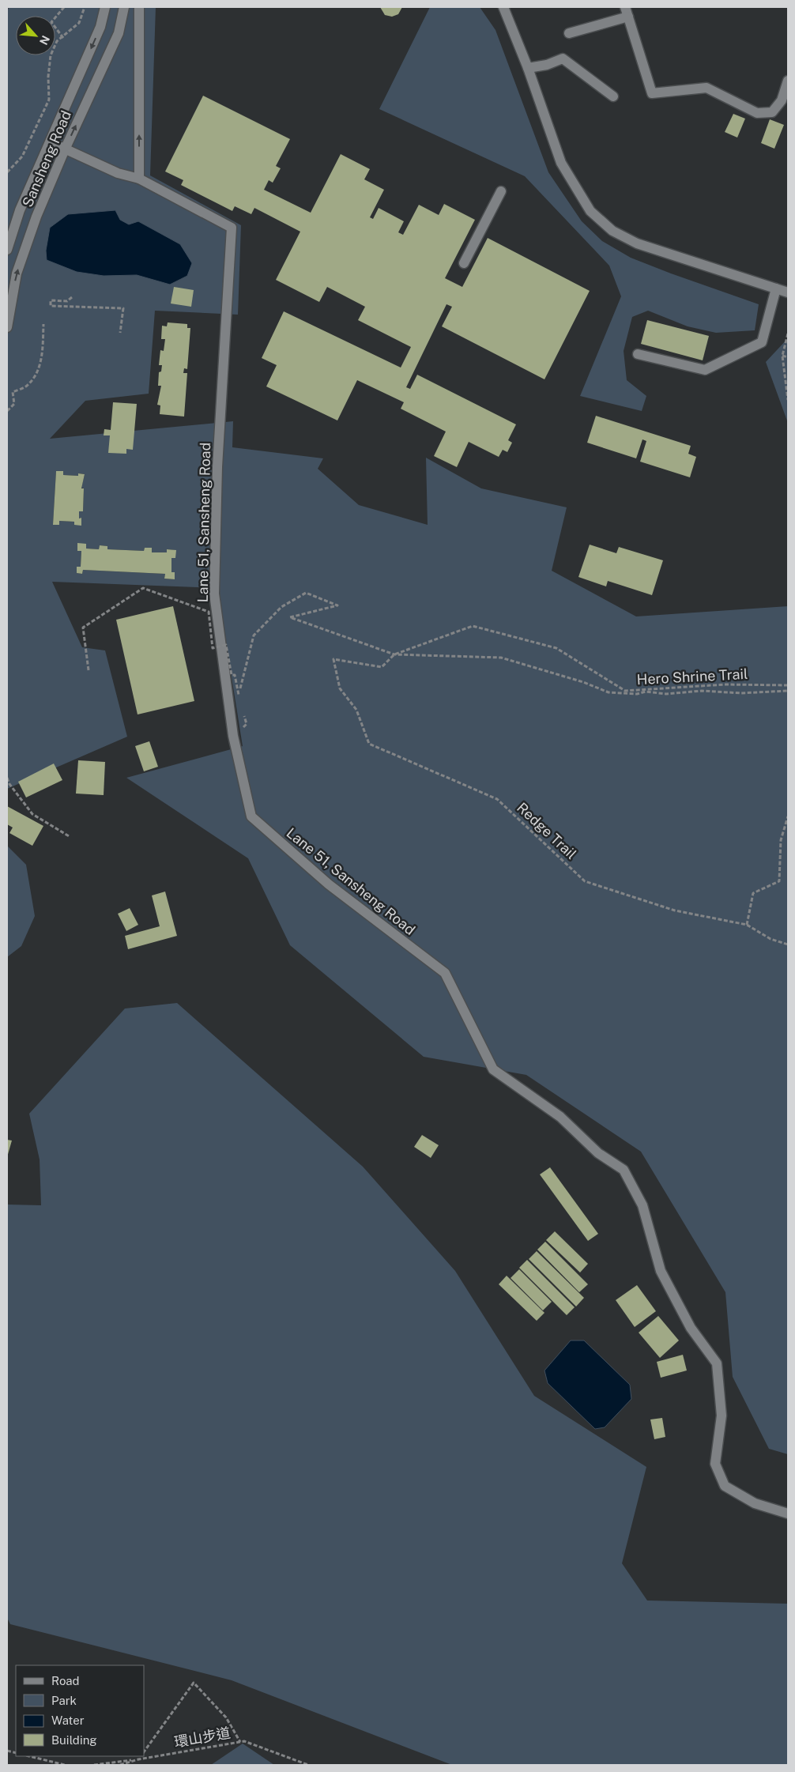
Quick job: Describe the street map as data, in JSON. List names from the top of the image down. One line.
{"streets":{"street":["Sansheng Road","Lane 51, Sansheng Road"],"path":["Hero Shrine Trail","Redge Trail","環山步道"]},"crossings":[["Sansheng Road","Lane 51, Sansheng Road"],["Hero Shrine Trail","Redge Trail"]],"legend":["Road","Park","Water","Building"],"north":"bottom right"}
